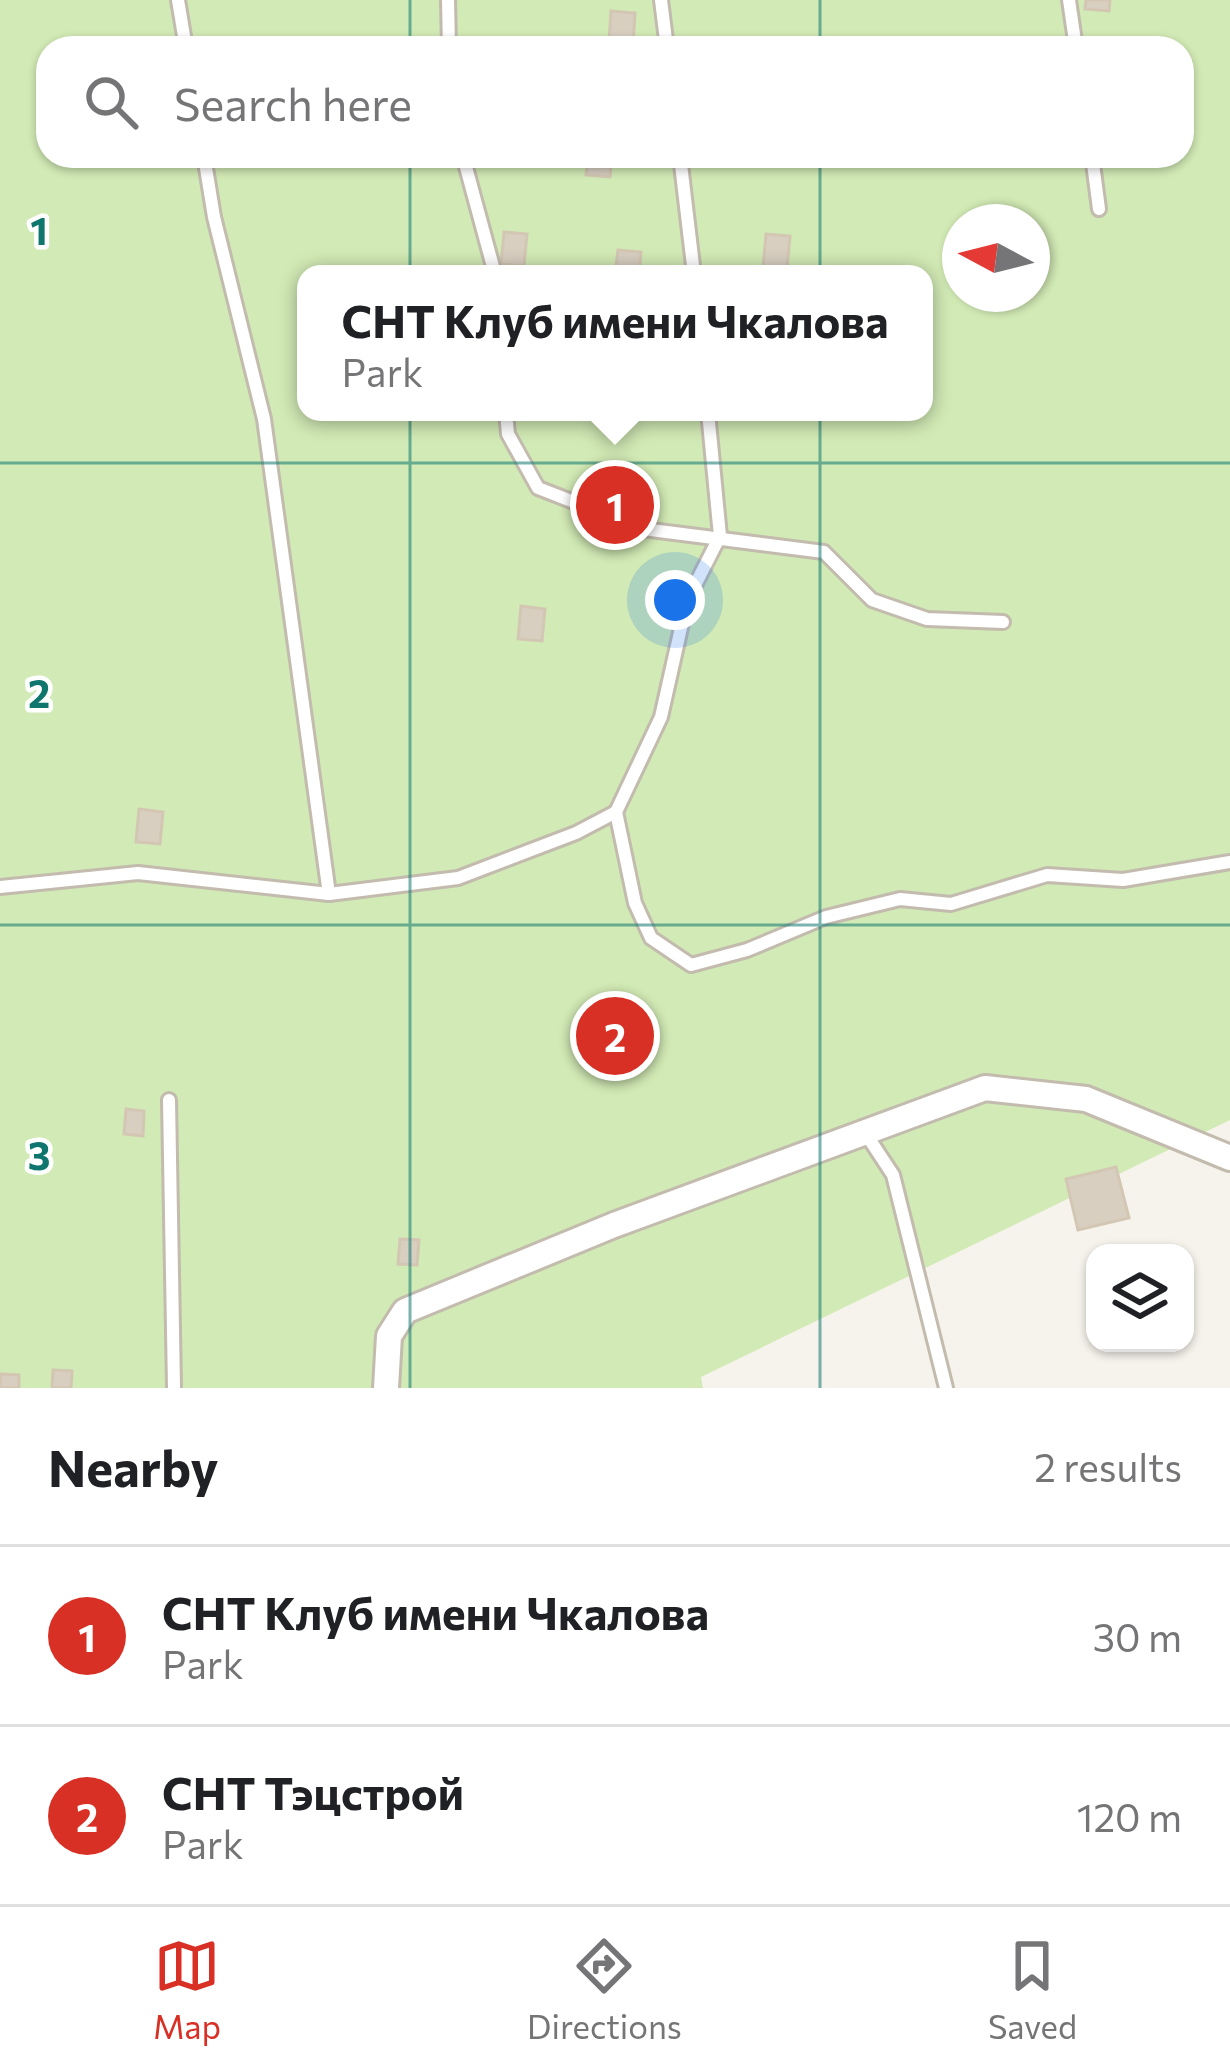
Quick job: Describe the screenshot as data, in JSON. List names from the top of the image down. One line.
{"north":"left","page":{"search":"Search here","popup":["СНТ Клуб имени Чкалова","Park"],"pins":["1","2"],"heading":["Nearby","2 results"],"list":[{"mark":"1","name":"СНТ Клуб имени Чкалова","note":"Park","value":"30 m"},{"mark":"2","name":"СНТ Тэцстрой","note":"Park","value":"120 m"}],"nav":["Map","Directions","Saved"]},"grid":{"rows":["1","2","3"]}}
